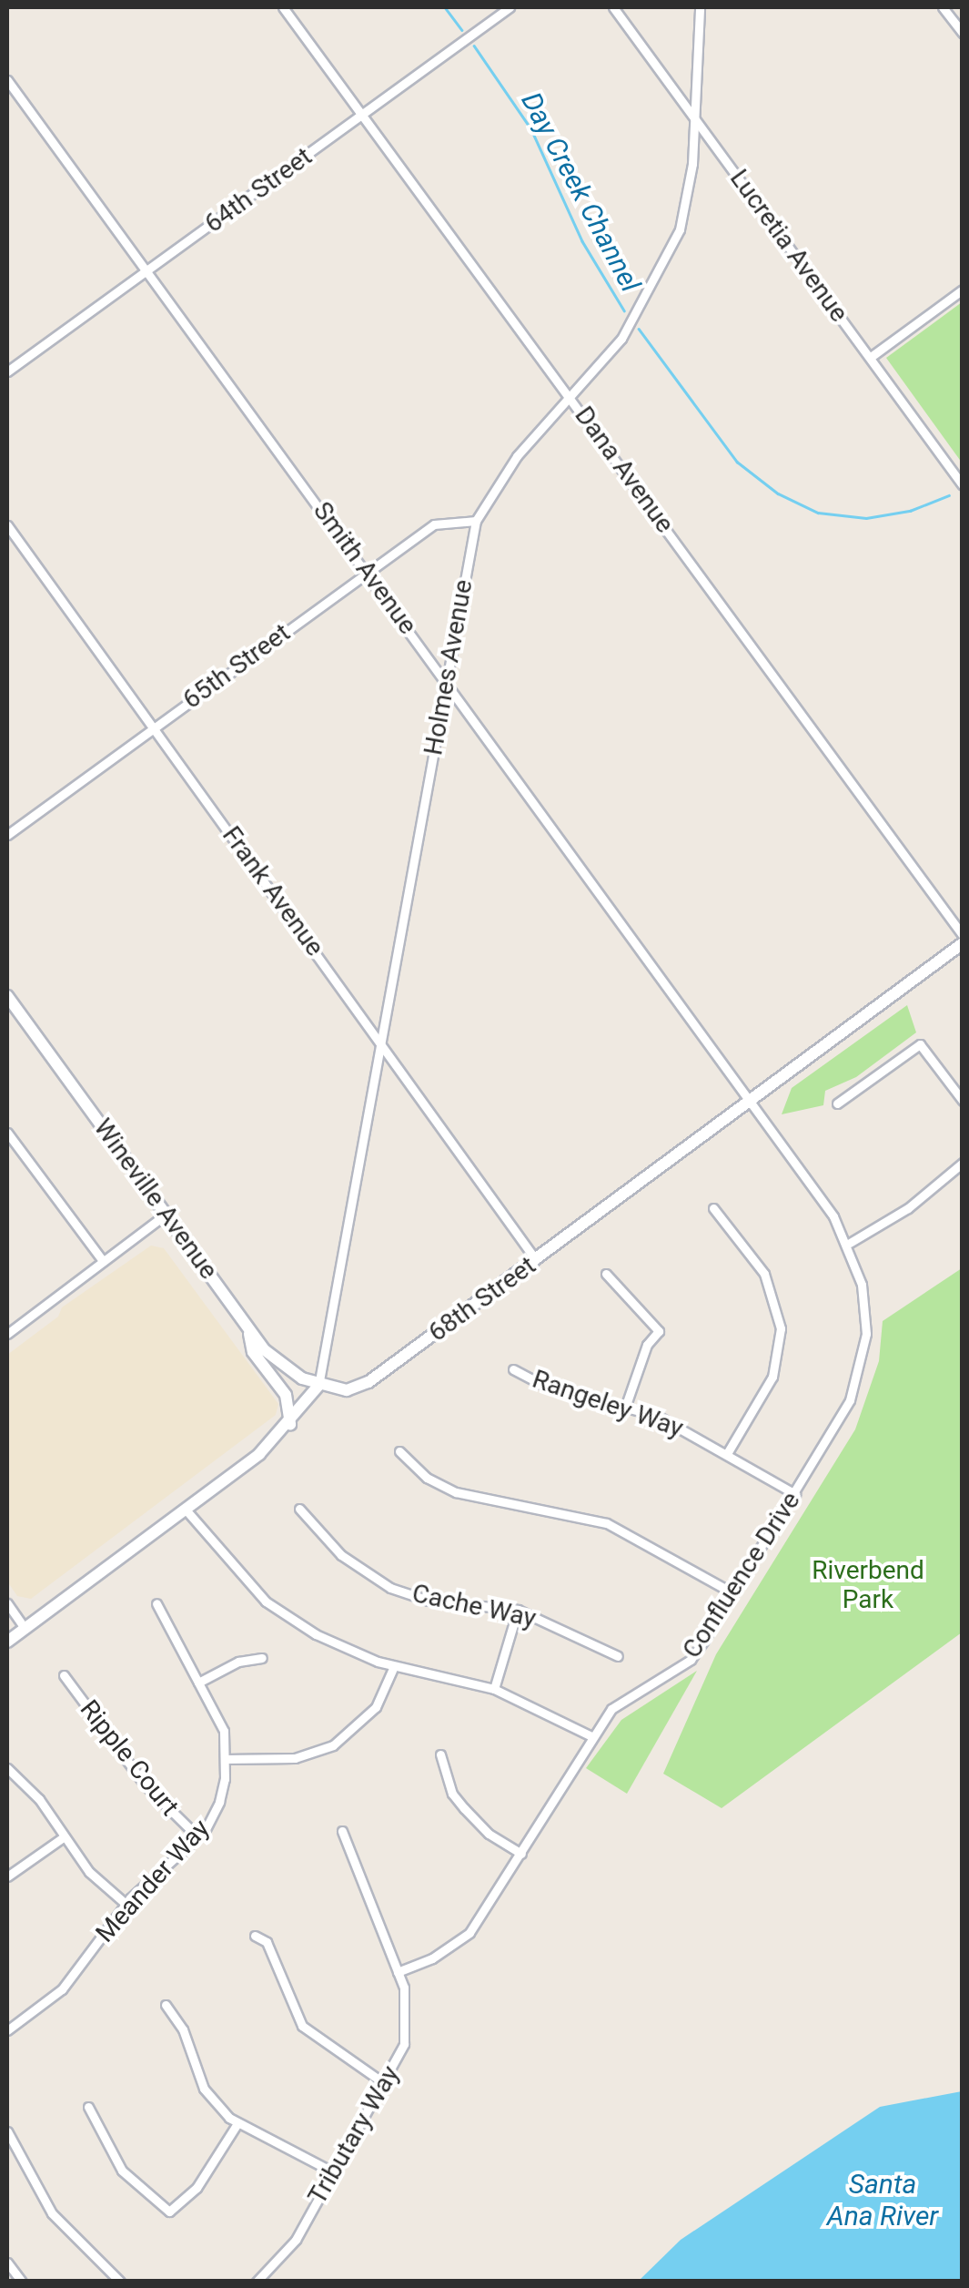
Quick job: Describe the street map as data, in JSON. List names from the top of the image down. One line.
{"streets":{"street":["64th Street","Lucretia Avenue","Dana Avenue","Smith Avenue","65th Street","Holmes Avenue","Frank Avenue","Wineville Avenue","68th Street","Rangeley Way","Confluence Drive","Cache Way","Ripple Court","Meander Way","Tributary Way"]},"crossings":[["64th Street","Dana Avenue"],["64th Street","Smith Avenue"],["Lucretia Avenue","Holmes Avenue"],["Dana Avenue","Holmes Avenue"],["Smith Avenue","65th Street"],["Smith Avenue","Holmes Avenue"],["Smith Avenue","68th Street"],["Smith Avenue","Confluence Drive"],["65th Street","Holmes Avenue"],["65th Street","Frank Avenue"],["Holmes Avenue","Frank Avenue"],["Holmes Avenue","Wineville Avenue"],["Holmes Avenue","68th Street"],["Frank Avenue","68th Street"],["Wineville Avenue","68th Street"],["68th Street","Confluence Drive"],["Rangeley Way","Confluence Drive"],["Confluence Drive","Tributary Way"],["Ripple Court","Meander Way"]],"water":["Day Creek Channel","Santa Ana River"],"parks":["Riverbend Park"]}
